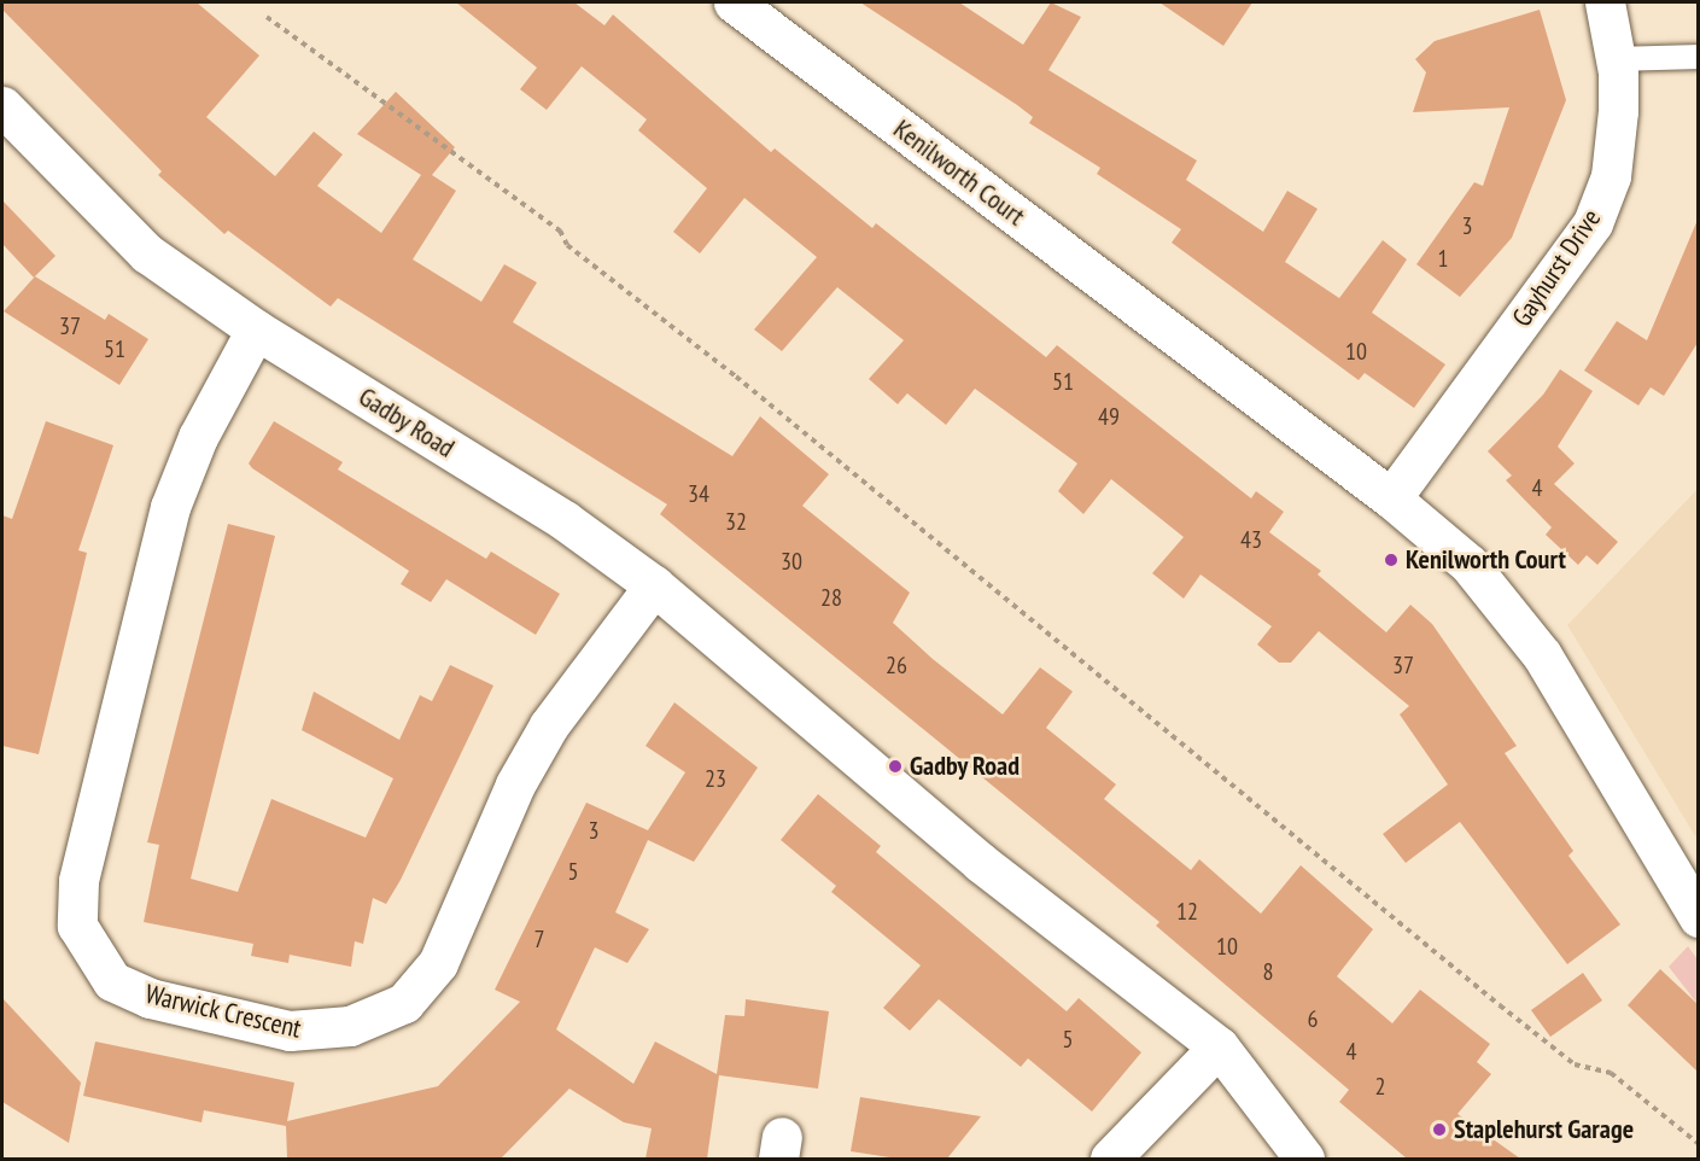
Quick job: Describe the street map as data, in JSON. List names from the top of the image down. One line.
{"streets":{"street":["Kenilworth Court","Gayhurst Drive","Gadby Road","Warwick Crescent"]},"crossings":[["Kenilworth Court","Gayhurst Drive"],["Gadby Road","Warwick Crescent"]],"places":["Kenilworth Court","Gadby Road","Staplehurst Garage"],"house_numbers":["3","1","37","51","10","51","49","4","34","32","43","30","28","26","37","23","3","5","12","7","10","8","6","5","4","2"]}
